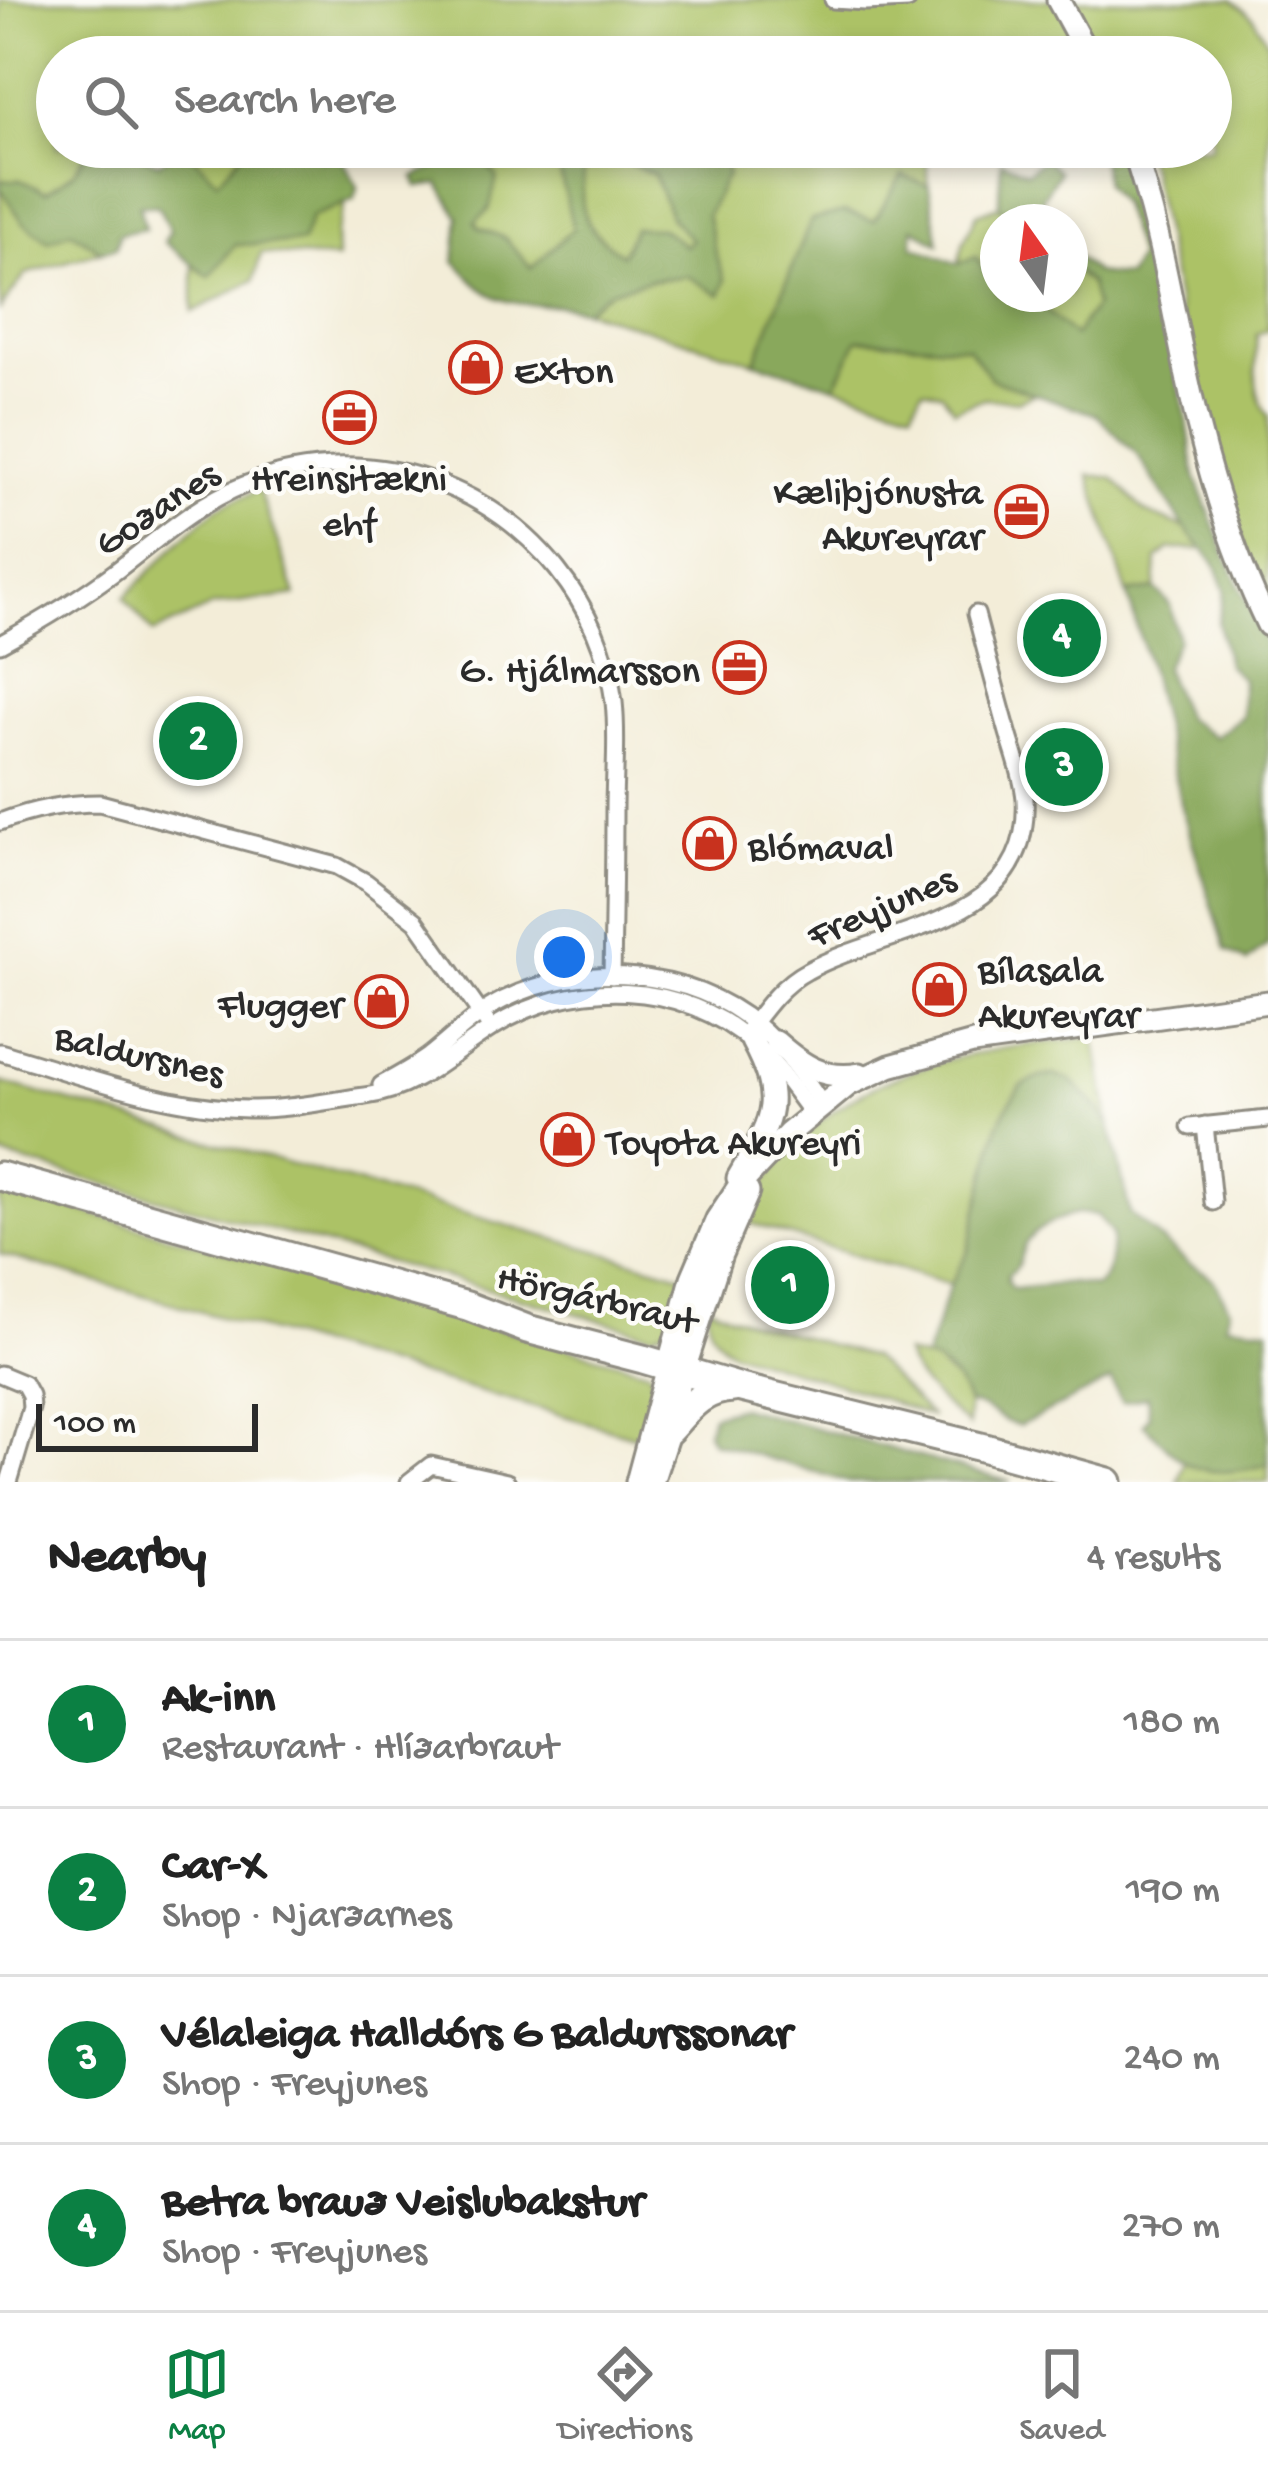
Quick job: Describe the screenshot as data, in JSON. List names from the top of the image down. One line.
{"streets":{"highway":["Hörgárbraut"],"street":["Goðanes","Freyjunes","Baldursnes"]},"crossings":[["Goðanes","Baldursnes"],["Freyjunes","Baldursnes"]],"places":{"shop":["Exton","Blómaval","Bílasala Akureyrar","Flugger","Toyota Akureyri"],"office":["Hreinsitækni ehf","Kæliþjónusta Akureyrar","G. Hjálmarsson"]},"scale_bar":"100 m","north":"top","page":{"search":"Search here","pins":["4","2","3","1"],"scale":"100 m","heading":["Nearby","4 results"],"list":[{"mark":"1","name":"Ak-inn","note":"Restaurant · Hlíðarbraut","value":"180 m"},{"mark":"2","name":"Car-X","note":"Shop · Njarðarnes","value":"190 m"},{"mark":"3","name":"Vélaleiga Halldórs G Baldurssonar","note":"Shop · Freyjunes","value":"240 m"},{"mark":"4","name":"Betra brauð Veislubakstur","note":"Shop · Freyjunes","value":"270 m"}],"nav":["Map","Directions","Saved"]}}
